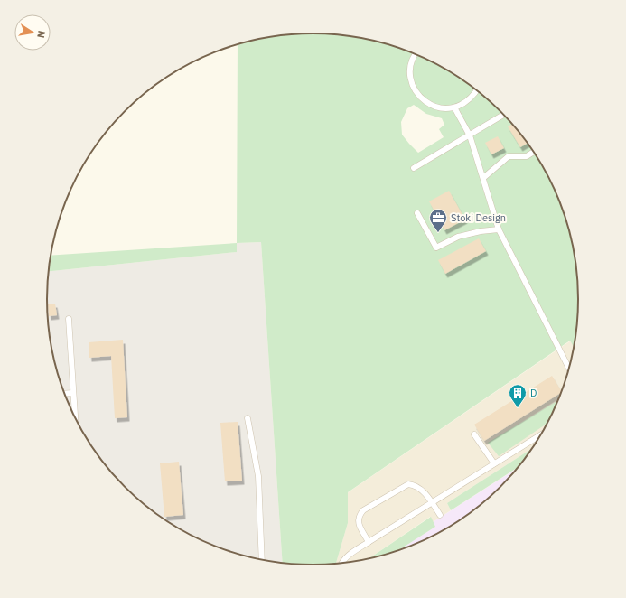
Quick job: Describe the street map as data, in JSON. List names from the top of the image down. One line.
{"places":{"office":["Stoki Design"],"building":["D"]},"north":"right"}
